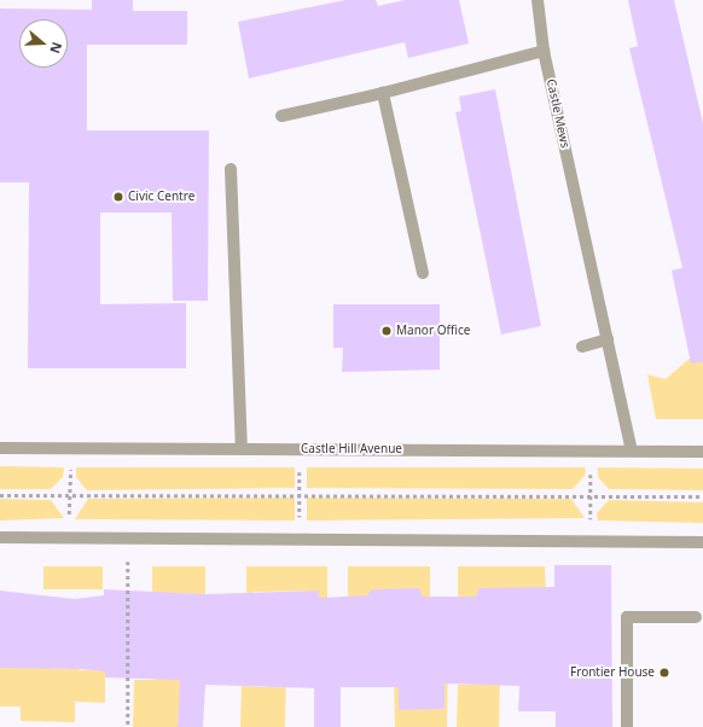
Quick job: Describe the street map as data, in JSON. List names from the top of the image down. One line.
{"streets":{"street":["Castle Mews","Castle Hill Avenue"]},"crossings":[["Castle Mews","Castle Hill Avenue"]],"places":["Civic Centre","Manor Office","Frontier House"],"north":"right"}
